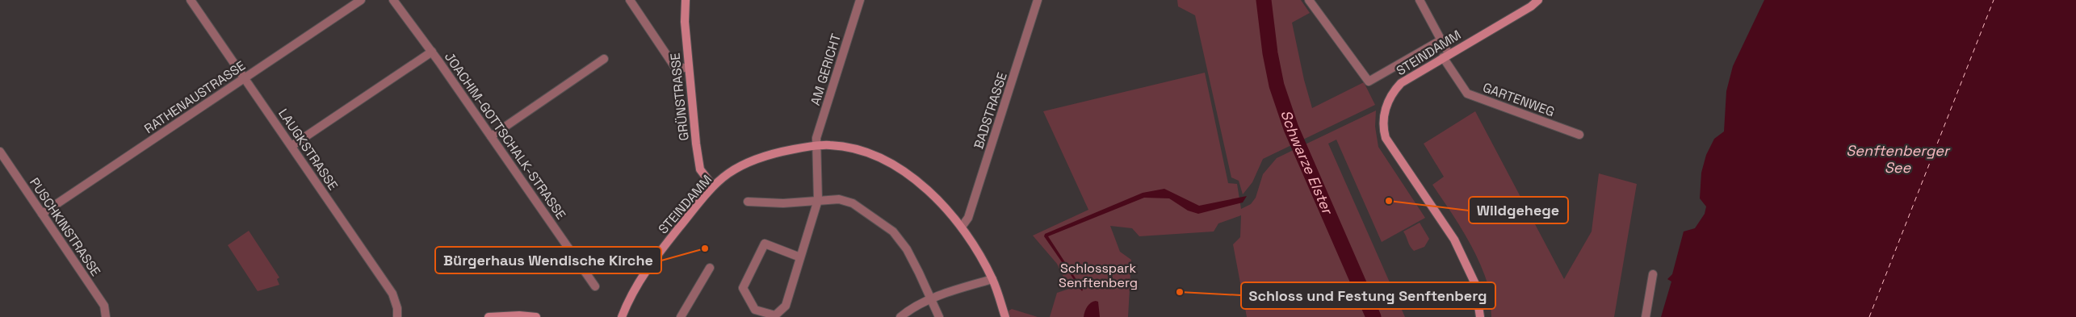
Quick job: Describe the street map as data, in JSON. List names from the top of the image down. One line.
{"streets":{"street":["STEINDAMM","AM GERICHT","RATHENAUSTRASSE","GRÜNSTRASSE","GARTENWEG","BADSTRASSE","JOACHIM-GOTTSCHALK-STRASSE","LAUGKSTRASSE","PUSCHKINSTRASSE"]},"crossings":[["STEINDAMM","AM GERICHT"],["STEINDAMM","GRÜNSTRASSE"],["STEINDAMM","GARTENWEG"],["STEINDAMM","BADSTRASSE"],["RATHENAUSTRASSE","LAUGKSTRASSE"],["RATHENAUSTRASSE","PUSCHKINSTRASSE"]],"water":["Senftenberger See","Schwarze Elster"],"parks":["Schlosspark Senftenberg"],"places":["Wildgehege","Bürgerhaus Wendische Kirche","Schloss und Festung Senftenberg"]}
